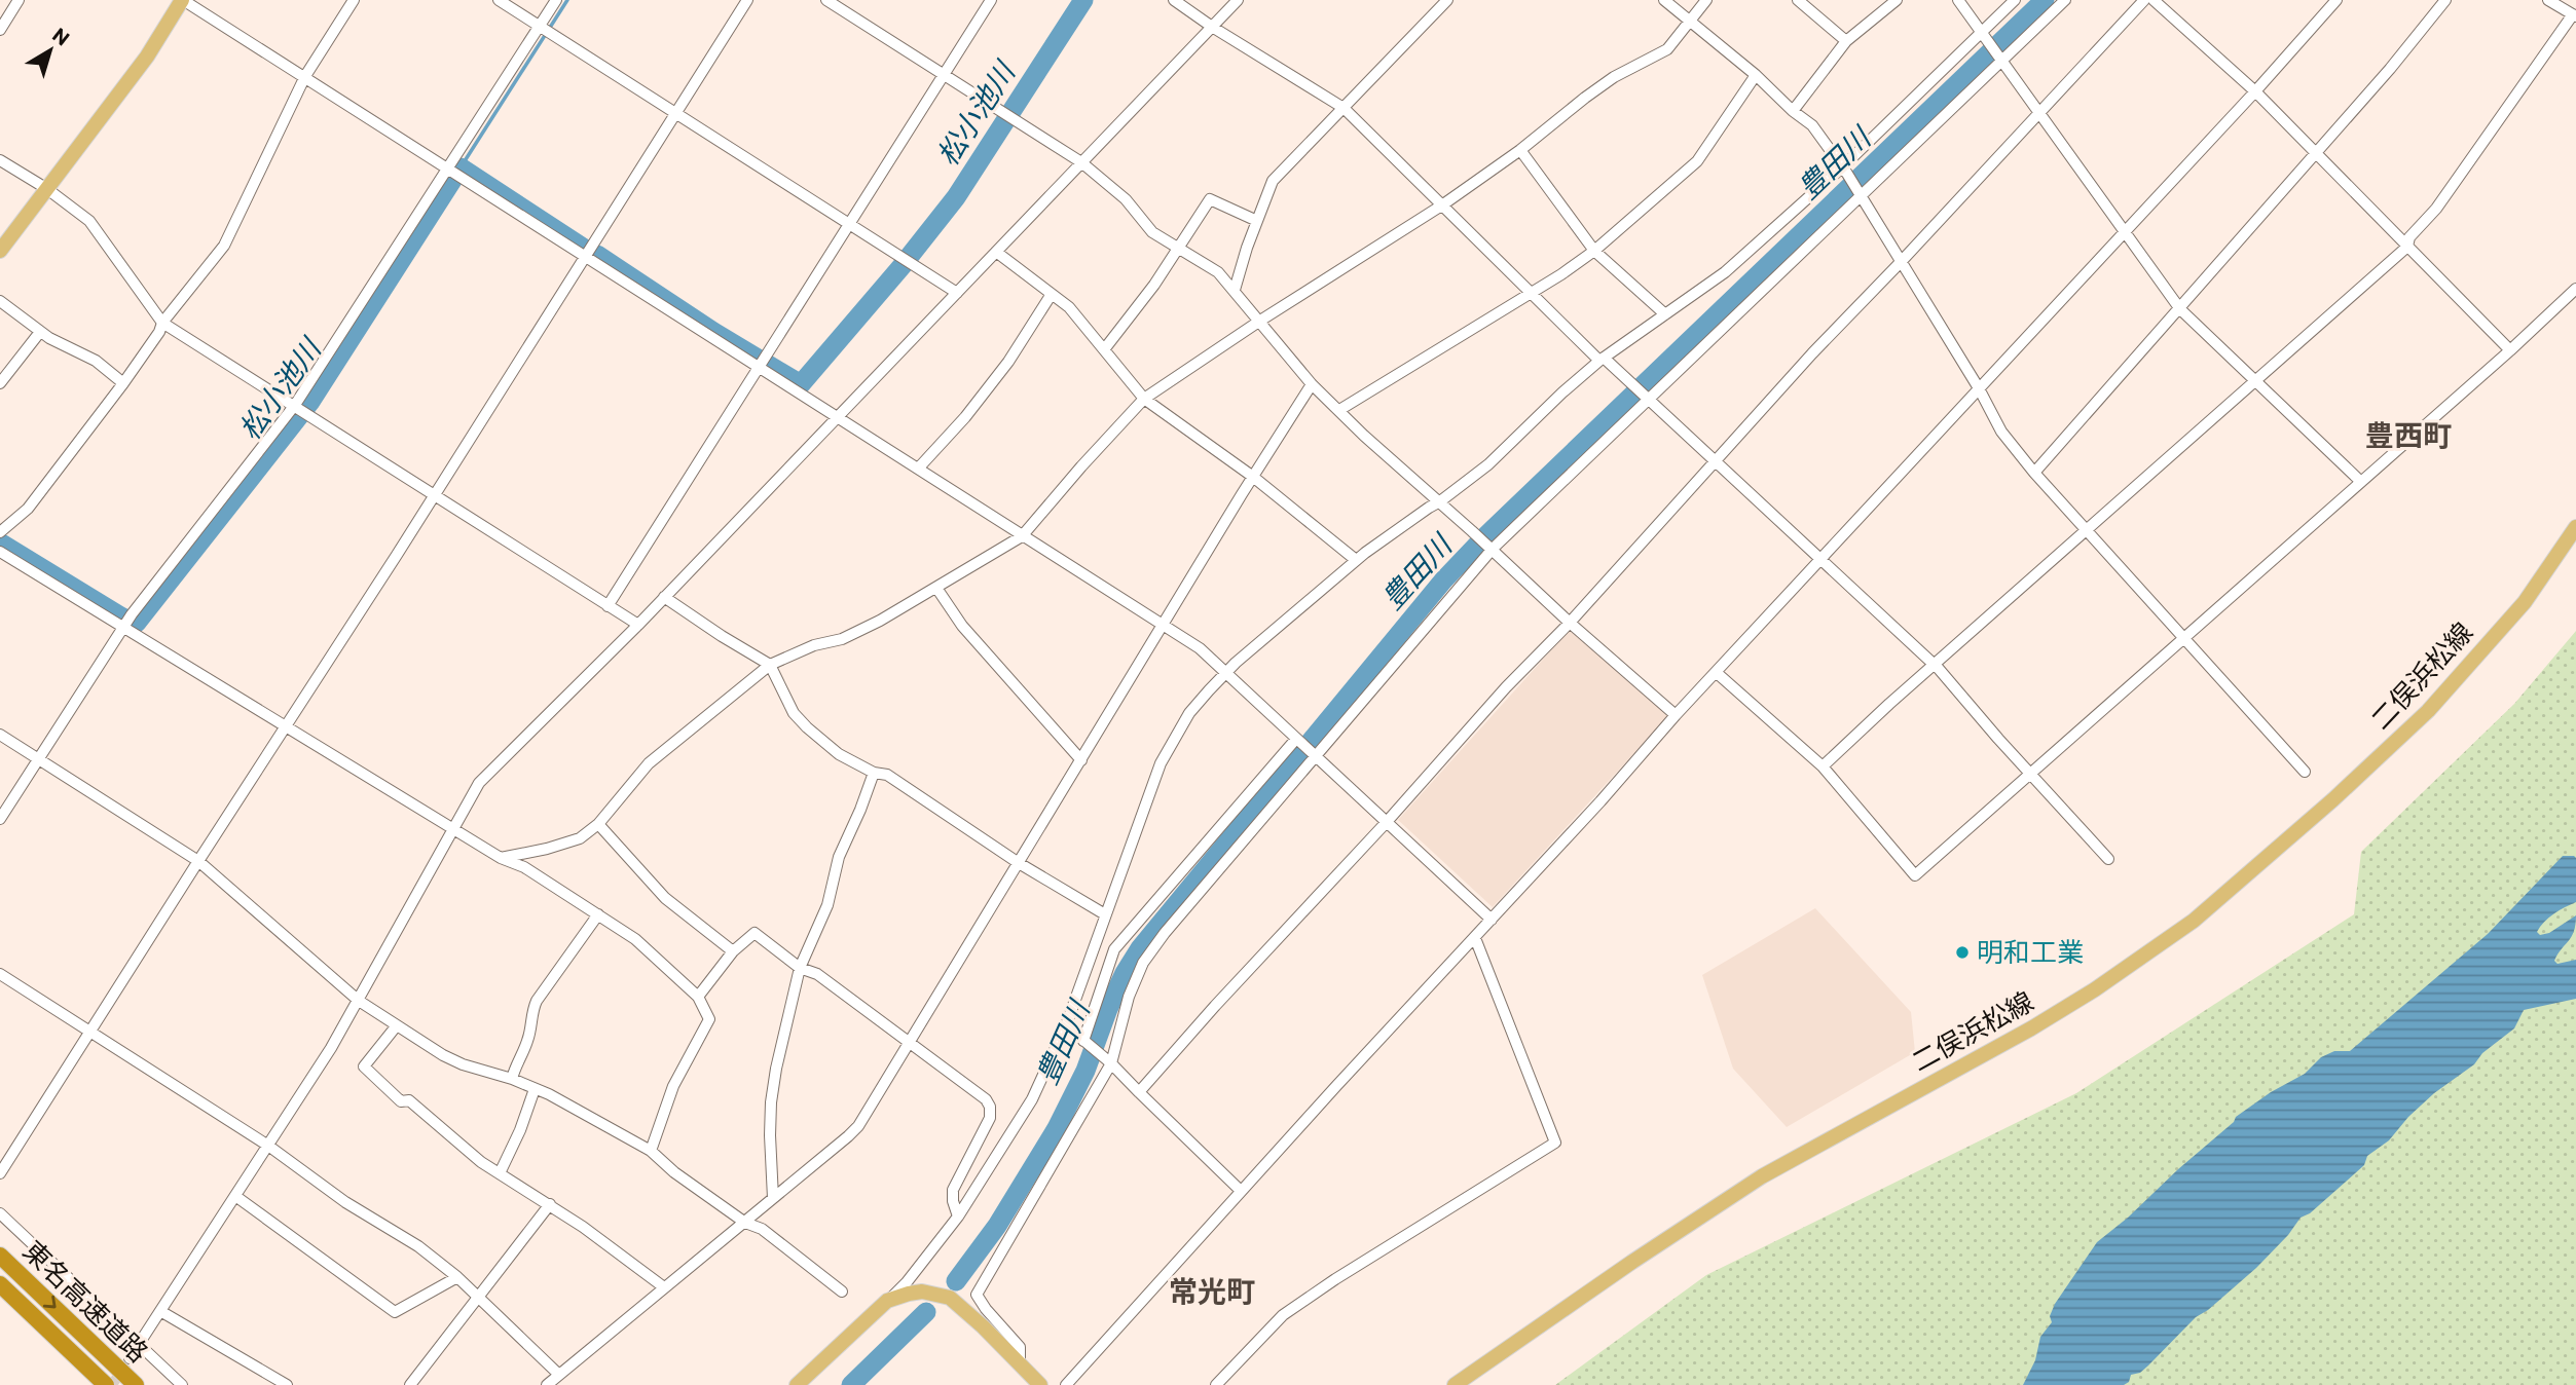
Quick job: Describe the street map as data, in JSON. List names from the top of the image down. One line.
{"streets":{"highway":["東名高速道路"],"main road":["二俣浜松線"]},"districts":["豊西町","常光町"],"water":["松小池川","豊田川"],"places":["明和工業"],"north":"top right"}
